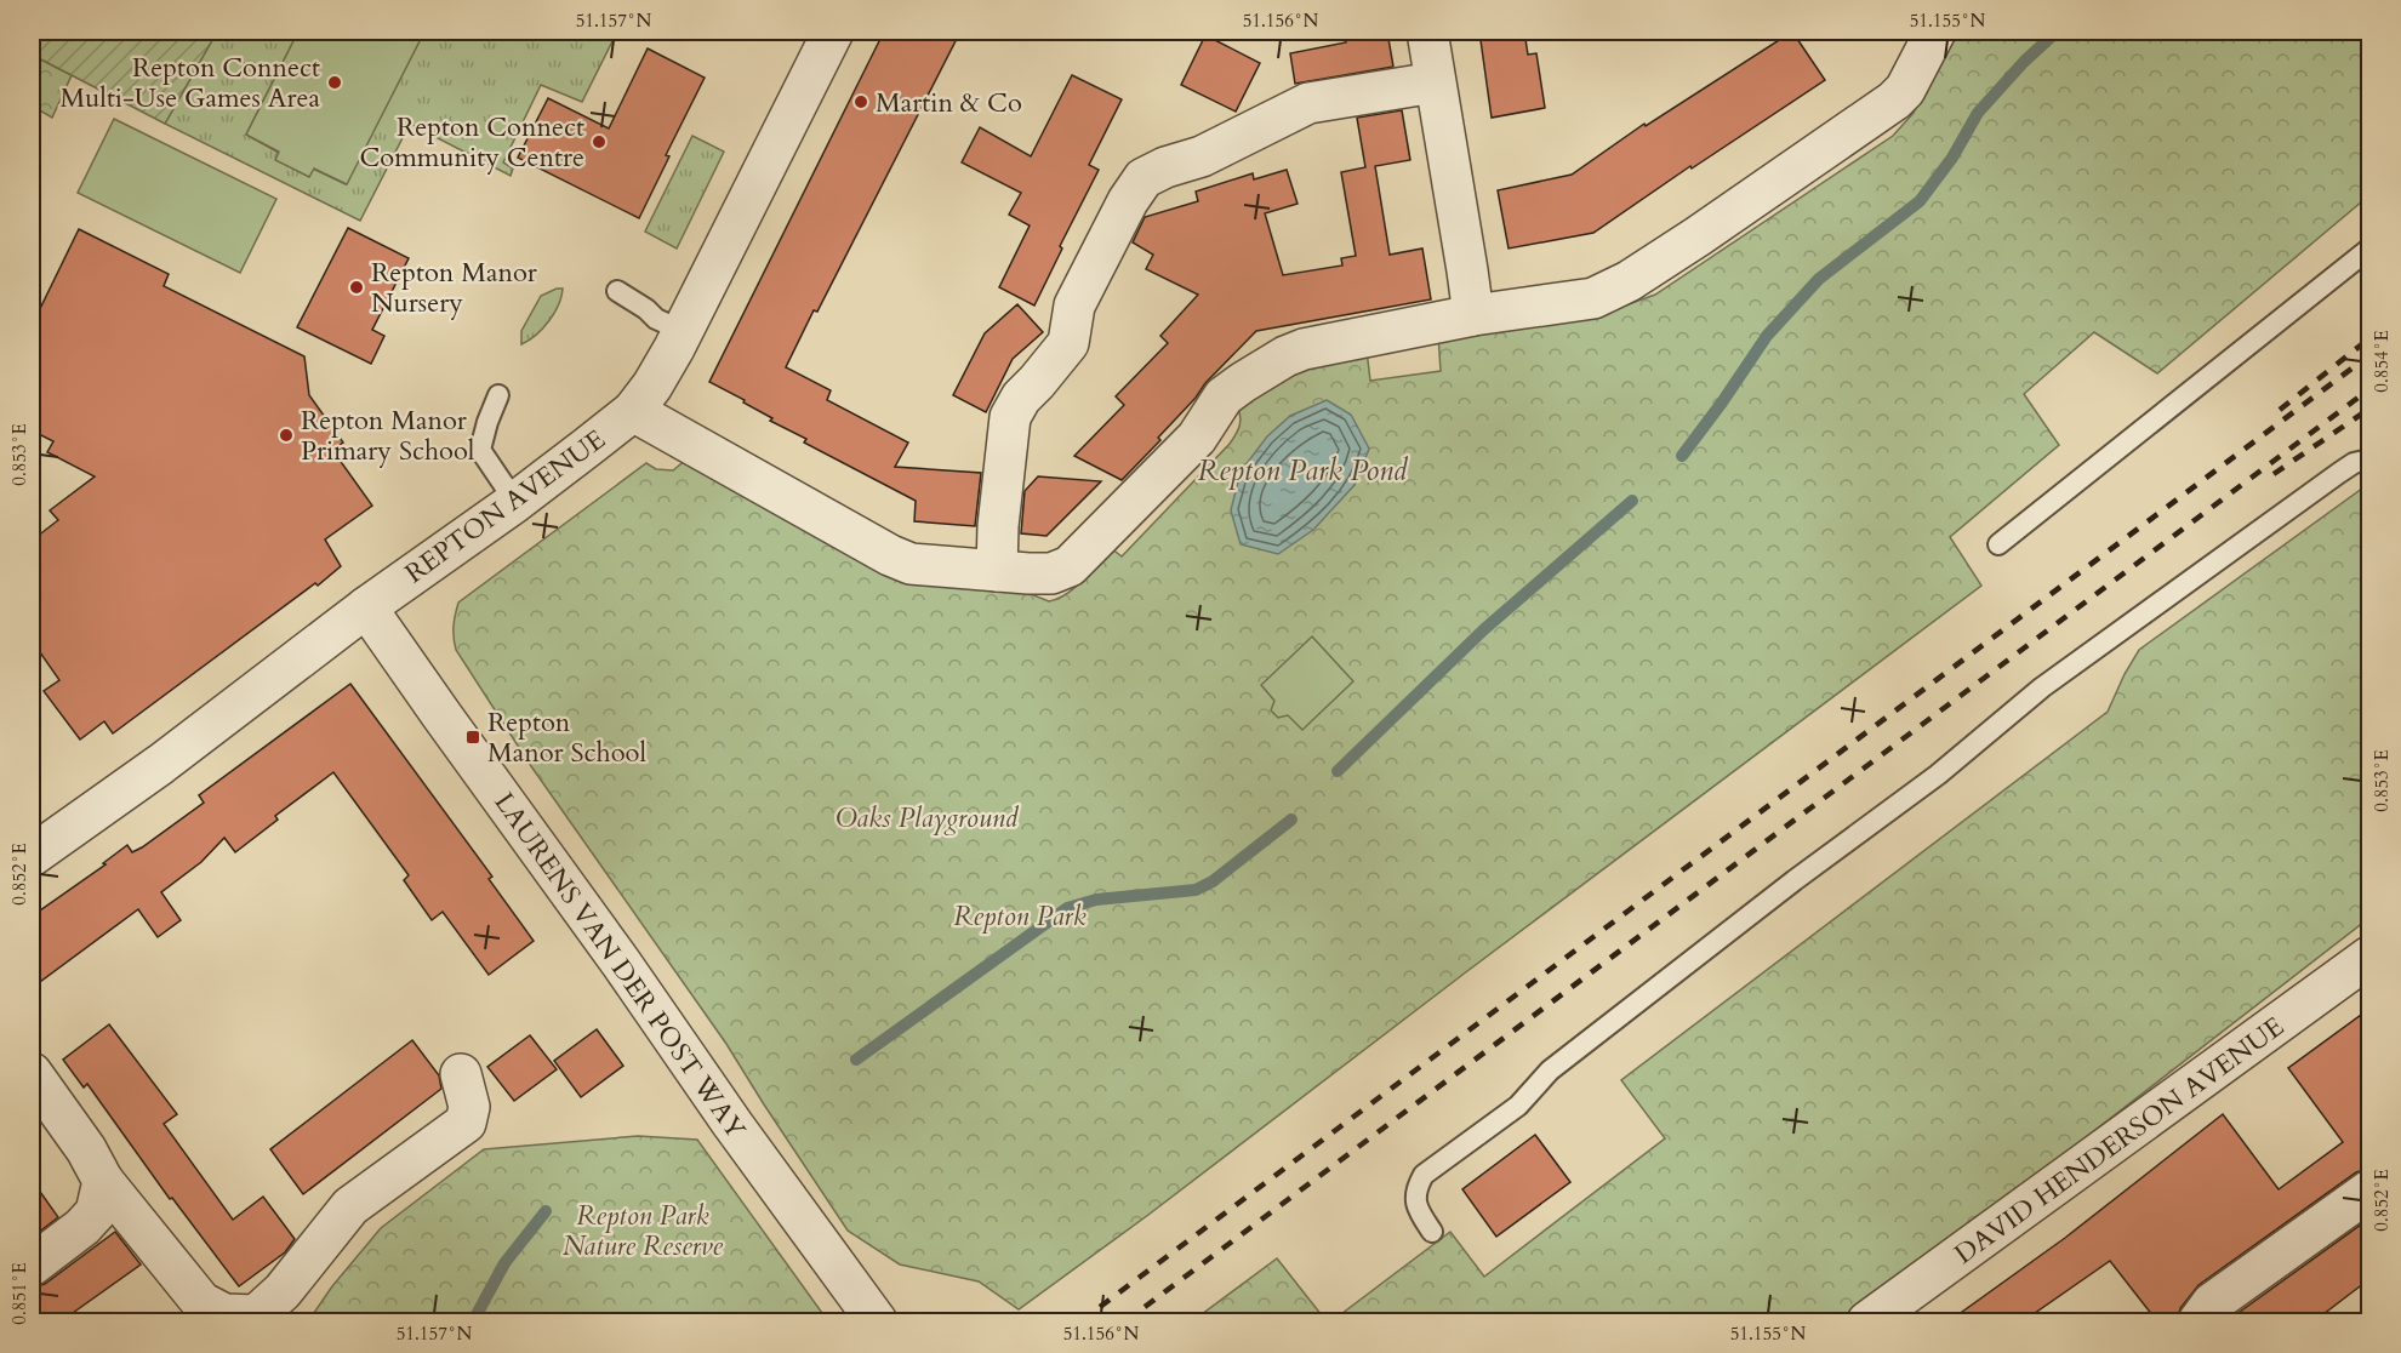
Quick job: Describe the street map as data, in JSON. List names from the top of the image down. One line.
{"streets":{"street":["REPTON AVENUE","LAURENS VAN DER POST WAY","DAVID HENDERSON AVENUE"]},"crossings":[["REPTON AVENUE","LAURENS VAN DER POST WAY"]],"water":["Repton Park Pond"],"parks":["Oaks Playground","Repton Park","Repton Park Nature Reserve"],"places":{"other":["Repton Connect Multi-Use Games Area","Martin & Co","Repton Connect Community Centre","Repton Manor Nursery","Repton Manor Primary School"],"transit":["Repton Manor School"]},"coordinates":["51.157°N","51.156°N","51.155°N","0.854°E","0.853°E","0.852°E","0.851°E"]}
